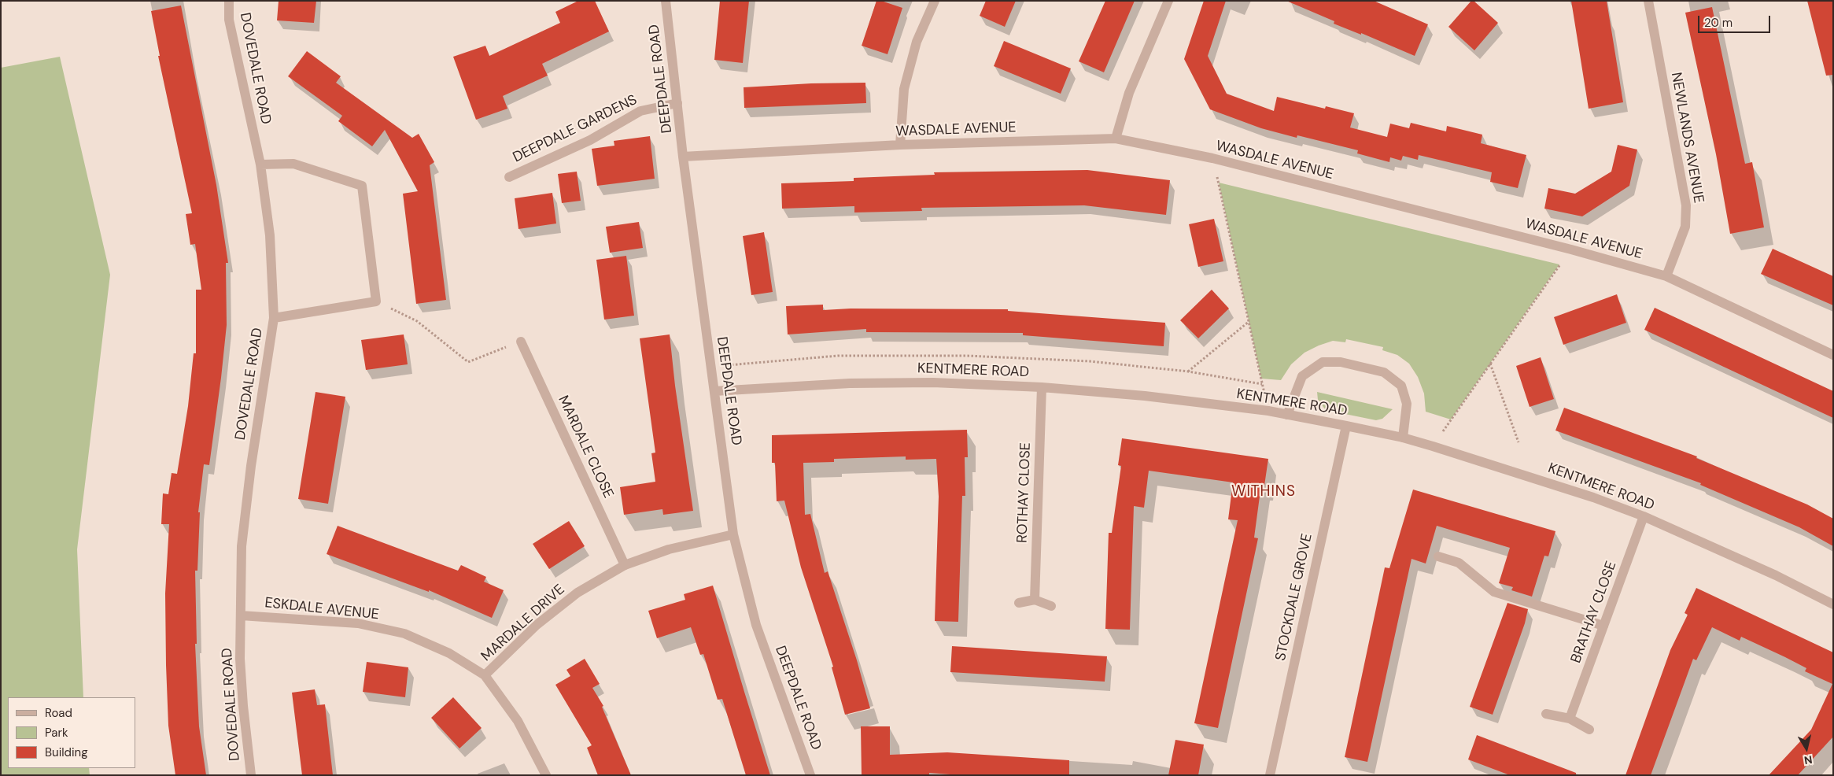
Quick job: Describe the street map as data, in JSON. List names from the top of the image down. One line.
{"streets":{"street":["DOVEDALE ROAD","DEEPDALE ROAD","DEEPDALE GARDENS","WASDALE AVENUE","NEWLANDS AVENUE","KENTMERE ROAD","MARDALE CLOSE","ROTHAY CLOSE","STOCKDALE GROVE","ESKDALE AVENUE","BRATHAY CLOSE","MARDALE DRIVE"]},"crossings":[["DOVEDALE ROAD","ESKDALE AVENUE"],["DEEPDALE ROAD","DEEPDALE GARDENS"],["DEEPDALE ROAD","WASDALE AVENUE"],["DEEPDALE ROAD","KENTMERE ROAD"],["DEEPDALE ROAD","MARDALE DRIVE"],["WASDALE AVENUE","NEWLANDS AVENUE"],["KENTMERE ROAD","ROTHAY CLOSE"],["KENTMERE ROAD","STOCKDALE GROVE"],["KENTMERE ROAD","BRATHAY CLOSE"],["MARDALE CLOSE","MARDALE DRIVE"],["ESKDALE AVENUE","MARDALE DRIVE"]],"districts":["WITHINS"],"legend":["Road","Park","Building"],"scale_bar":"20 m","north":"bottom"}
